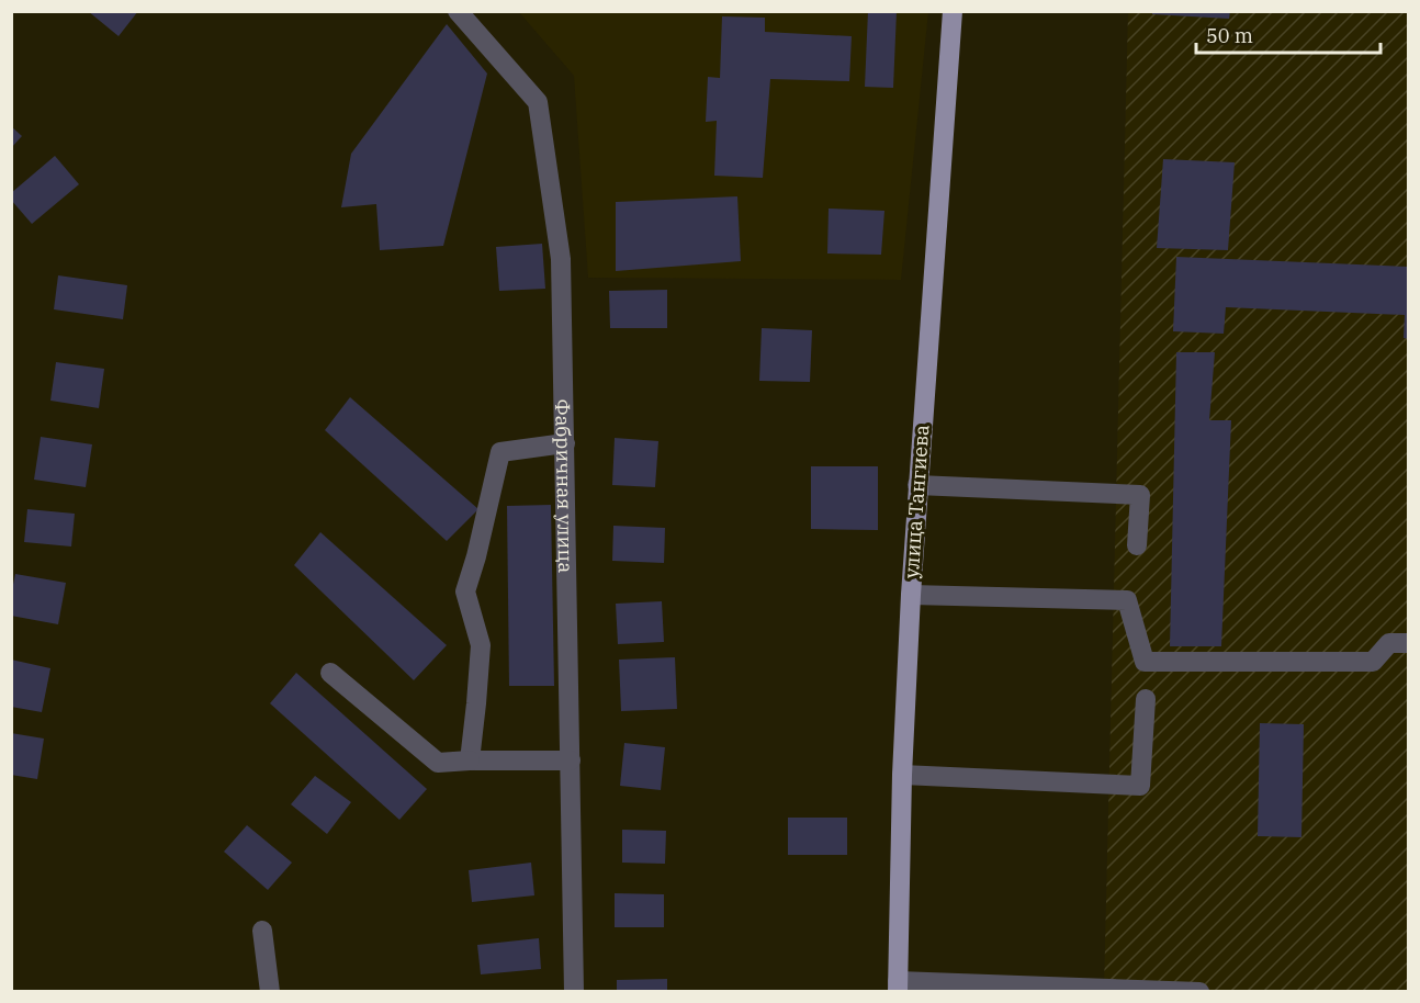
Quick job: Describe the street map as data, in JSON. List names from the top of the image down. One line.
{"streets":{"main road":["улица Тангиева"],"street":["Фабричная улица"]},"scale_bar":"50 m"}
